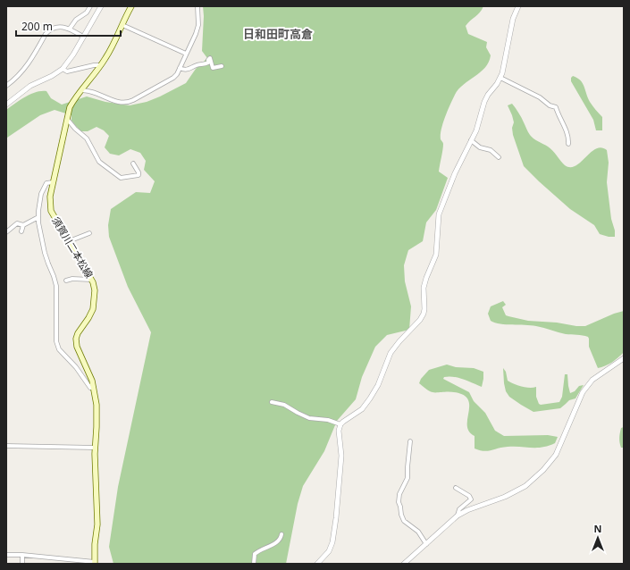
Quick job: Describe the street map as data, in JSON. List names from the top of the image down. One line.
{"streets":{"main road":["須賀川二本松線"]},"districts":["日和田町高倉"],"scale_bar":"200 m","north":"top"}
